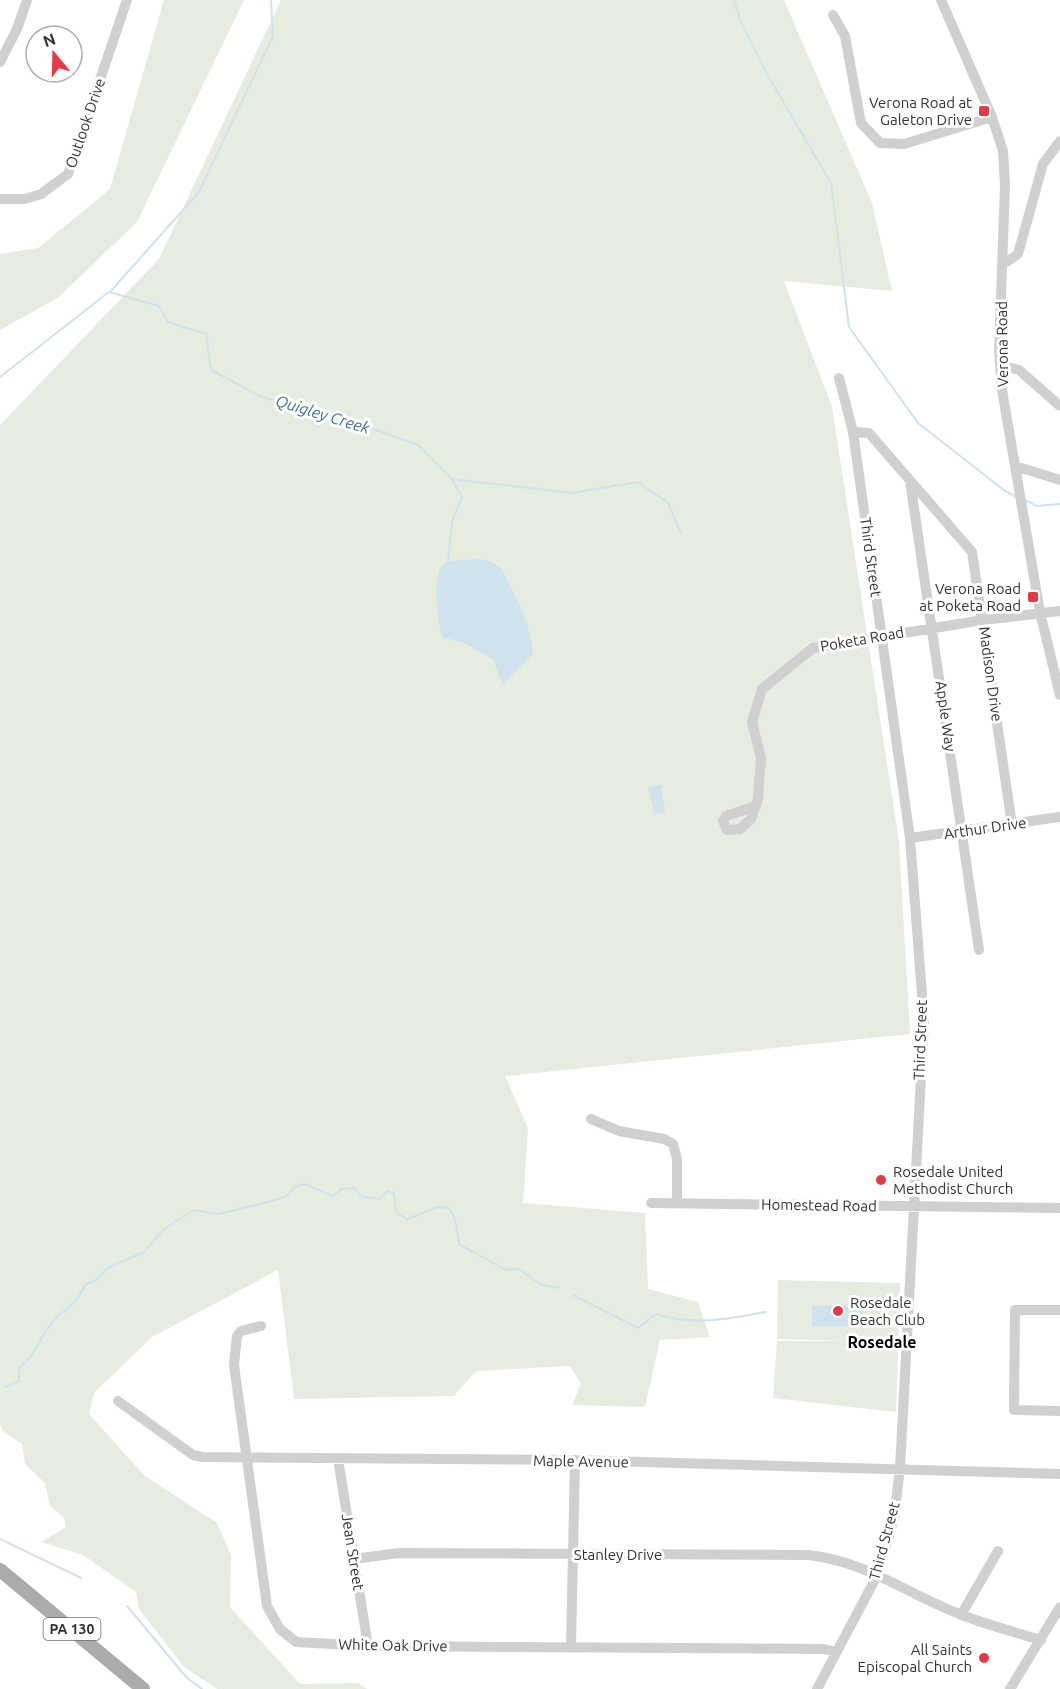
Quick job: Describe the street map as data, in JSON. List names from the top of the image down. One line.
{"streets":{"main road":["PA 130"],"street":["Outlook Drive","Verona Road","Third Street","Poketa Road","Madison Drive","Apple Way","Arthur Drive","Homestead Road","Maple Avenue","Jean Street","Stanley Drive","White Oak Drive"]},"crossings":[["Verona Road","Poketa Road"],["Third Street","Poketa Road"],["Third Street","Madison Drive"],["Third Street","Arthur Drive"],["Third Street","Homestead Road"],["Third Street","Maple Avenue"],["Third Street","Stanley Drive"],["Third Street","White Oak Drive"],["Poketa Road","Madison Drive"],["Poketa Road","Apple Way"],["Madison Drive","Apple Way"],["Madison Drive","Arthur Drive"],["Apple Way","Arthur Drive"],["Maple Avenue","Jean Street"],["Maple Avenue","White Oak Drive"],["Jean Street","Stanley Drive"],["Jean Street","White Oak Drive"]],"districts":["Rosedale"],"water":["Quigley Creek"],"places":{"transit":["Verona Road at Galeton Drive","Verona Road at Poketa Road"],"other":["Rosedale United Methodist Church","Rosedale Beach Club","All Saints Episcopal Church"]},"north":"top"}
